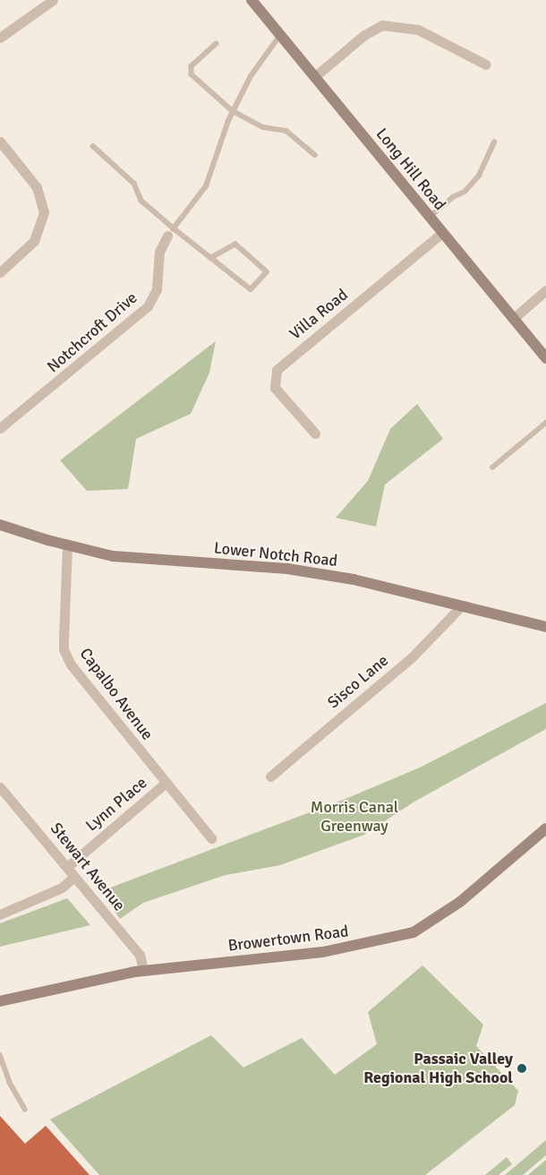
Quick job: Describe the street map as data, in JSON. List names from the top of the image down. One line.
{"streets":{"street":["Long Hill Road","Villa Road","Notchcroft Drive","Lower Notch Road","Sisco Lane","Capalbo Avenue","Lynn Place","Stewart Avenue","Browertown Road"]},"crossings":[["Long Hill Road","Villa Road"],["Lower Notch Road","Sisco Lane"],["Lower Notch Road","Capalbo Avenue"],["Capalbo Avenue","Lynn Place"],["Lynn Place","Stewart Avenue"],["Stewart Avenue","Browertown Road"]],"parks":["Morris Canal Greenway"],"places":["Passaic Valley Regional High School"]}
